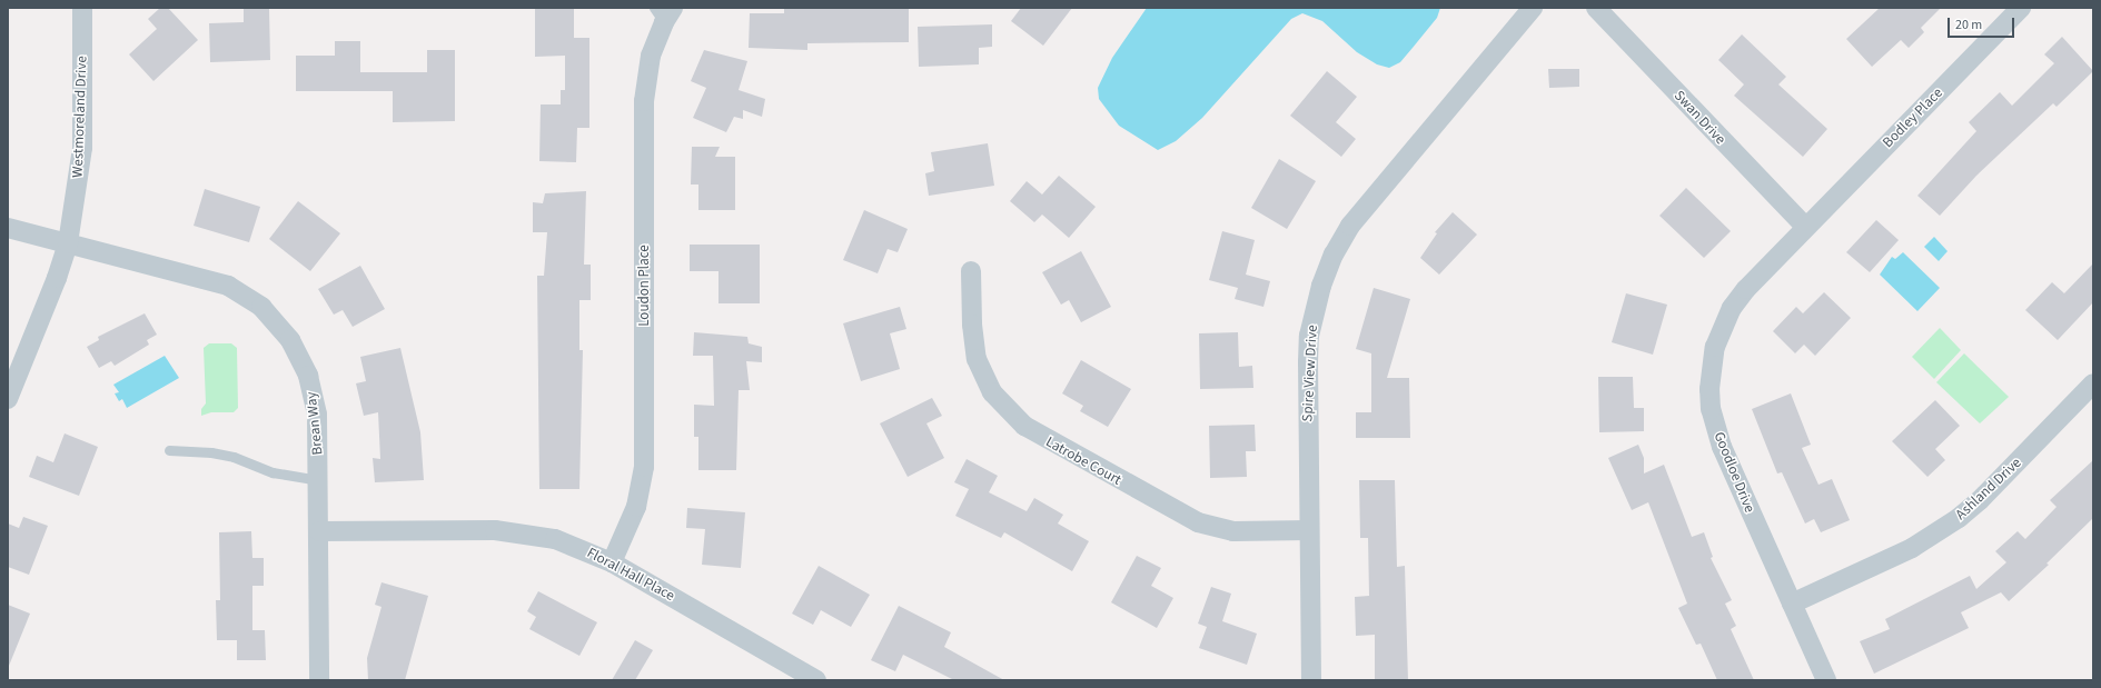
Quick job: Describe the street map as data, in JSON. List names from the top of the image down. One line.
{"streets":{"street":["Westmoreland Drive","Swan Drive","Bodley Place","Loudon Place","Spire View Drive","Brean Way","Latrobe Court","Goodloe Drive","Ashland Drive","Floral Hall Place"]},"crossings":[["Westmoreland Drive","Brean Way"],["Swan Drive","Bodley Place"],["Swan Drive","Goodloe Drive"],["Bodley Place","Goodloe Drive"],["Loudon Place","Floral Hall Place"],["Spire View Drive","Latrobe Court"],["Brean Way","Floral Hall Place"],["Goodloe Drive","Ashland Drive"]],"scale_bar":"20 m"}
